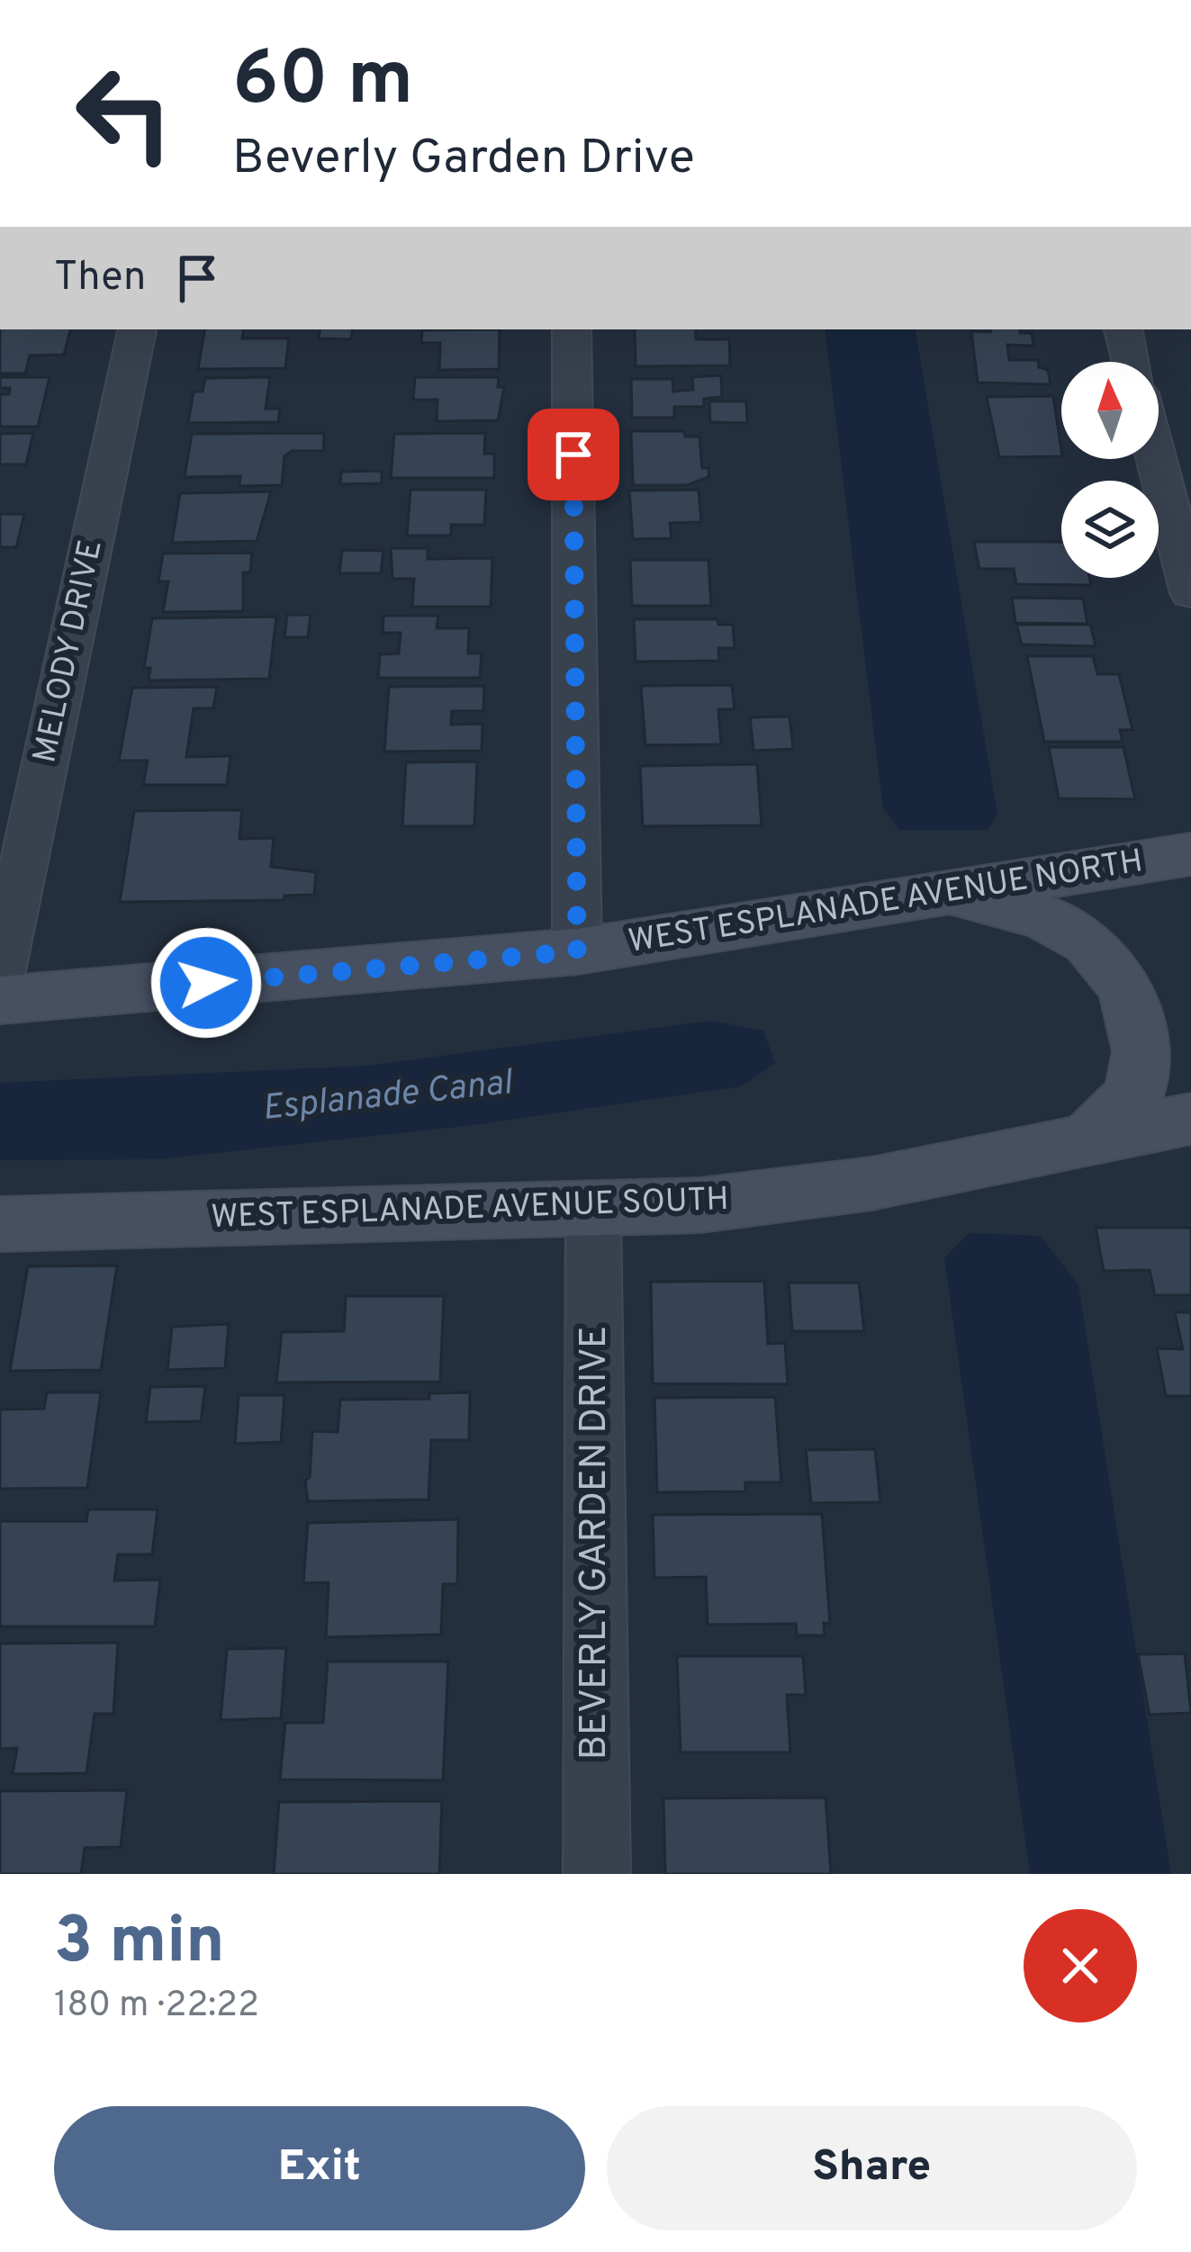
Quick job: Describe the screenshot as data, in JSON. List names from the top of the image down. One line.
{"streets":{"main road":["WEST ESPLANADE AVENUE NORTH","WEST ESPLANADE AVENUE SOUTH"],"street":["MELODY DRIVE","BEVERLY GARDEN DRIVE"]},"crossings":[["WEST ESPLANADE AVENUE SOUTH","BEVERLY GARDEN DRIVE"]],"water":["Esplanade Canal"],"north":"top","page":{"turn":["60 m","Beverly Garden Drive"],"then":"Then","heading":["3 min","180 m · 22:22"],"buttons":["Exit","Share"]}}
